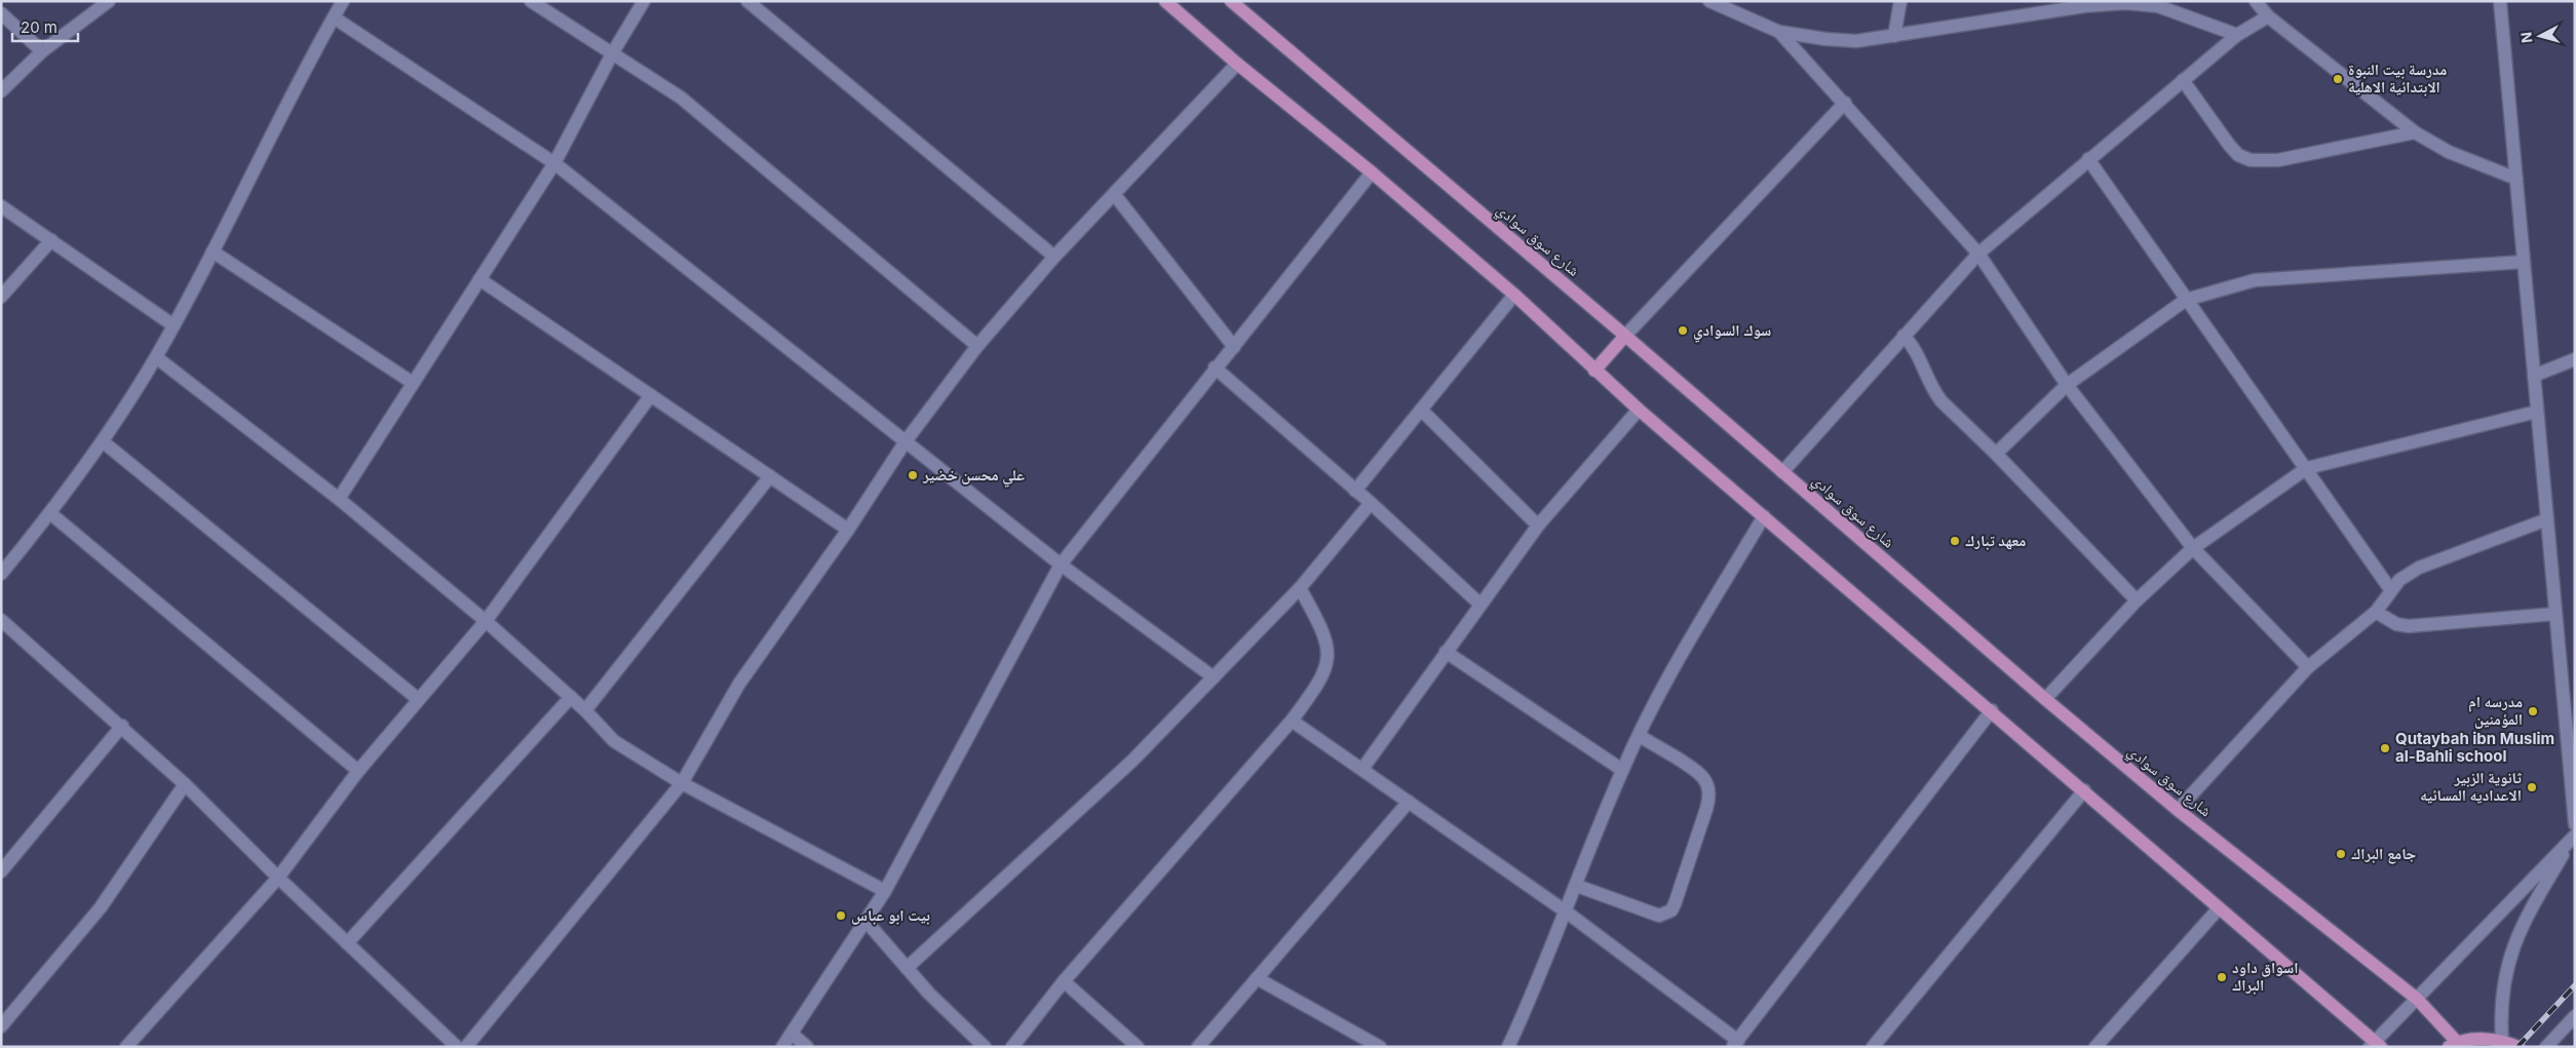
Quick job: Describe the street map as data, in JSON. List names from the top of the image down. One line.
{"streets":{"main road":["شارع سوق سوادي"]},"places":["مدرسة بيت النبوة الابتدائية الاهلية","سوك السوادي","علي محسن خضير","معهد تبارك","مدرسه ام المؤمنين","Qutaybah ibn Muslim al-Bahli school","ثانوية الزبير الاعداديه المسائيه","جامع البراك","بيت ابو عباس","اسواق داود البراك"],"scale_bar":"20 m","north":"left"}
